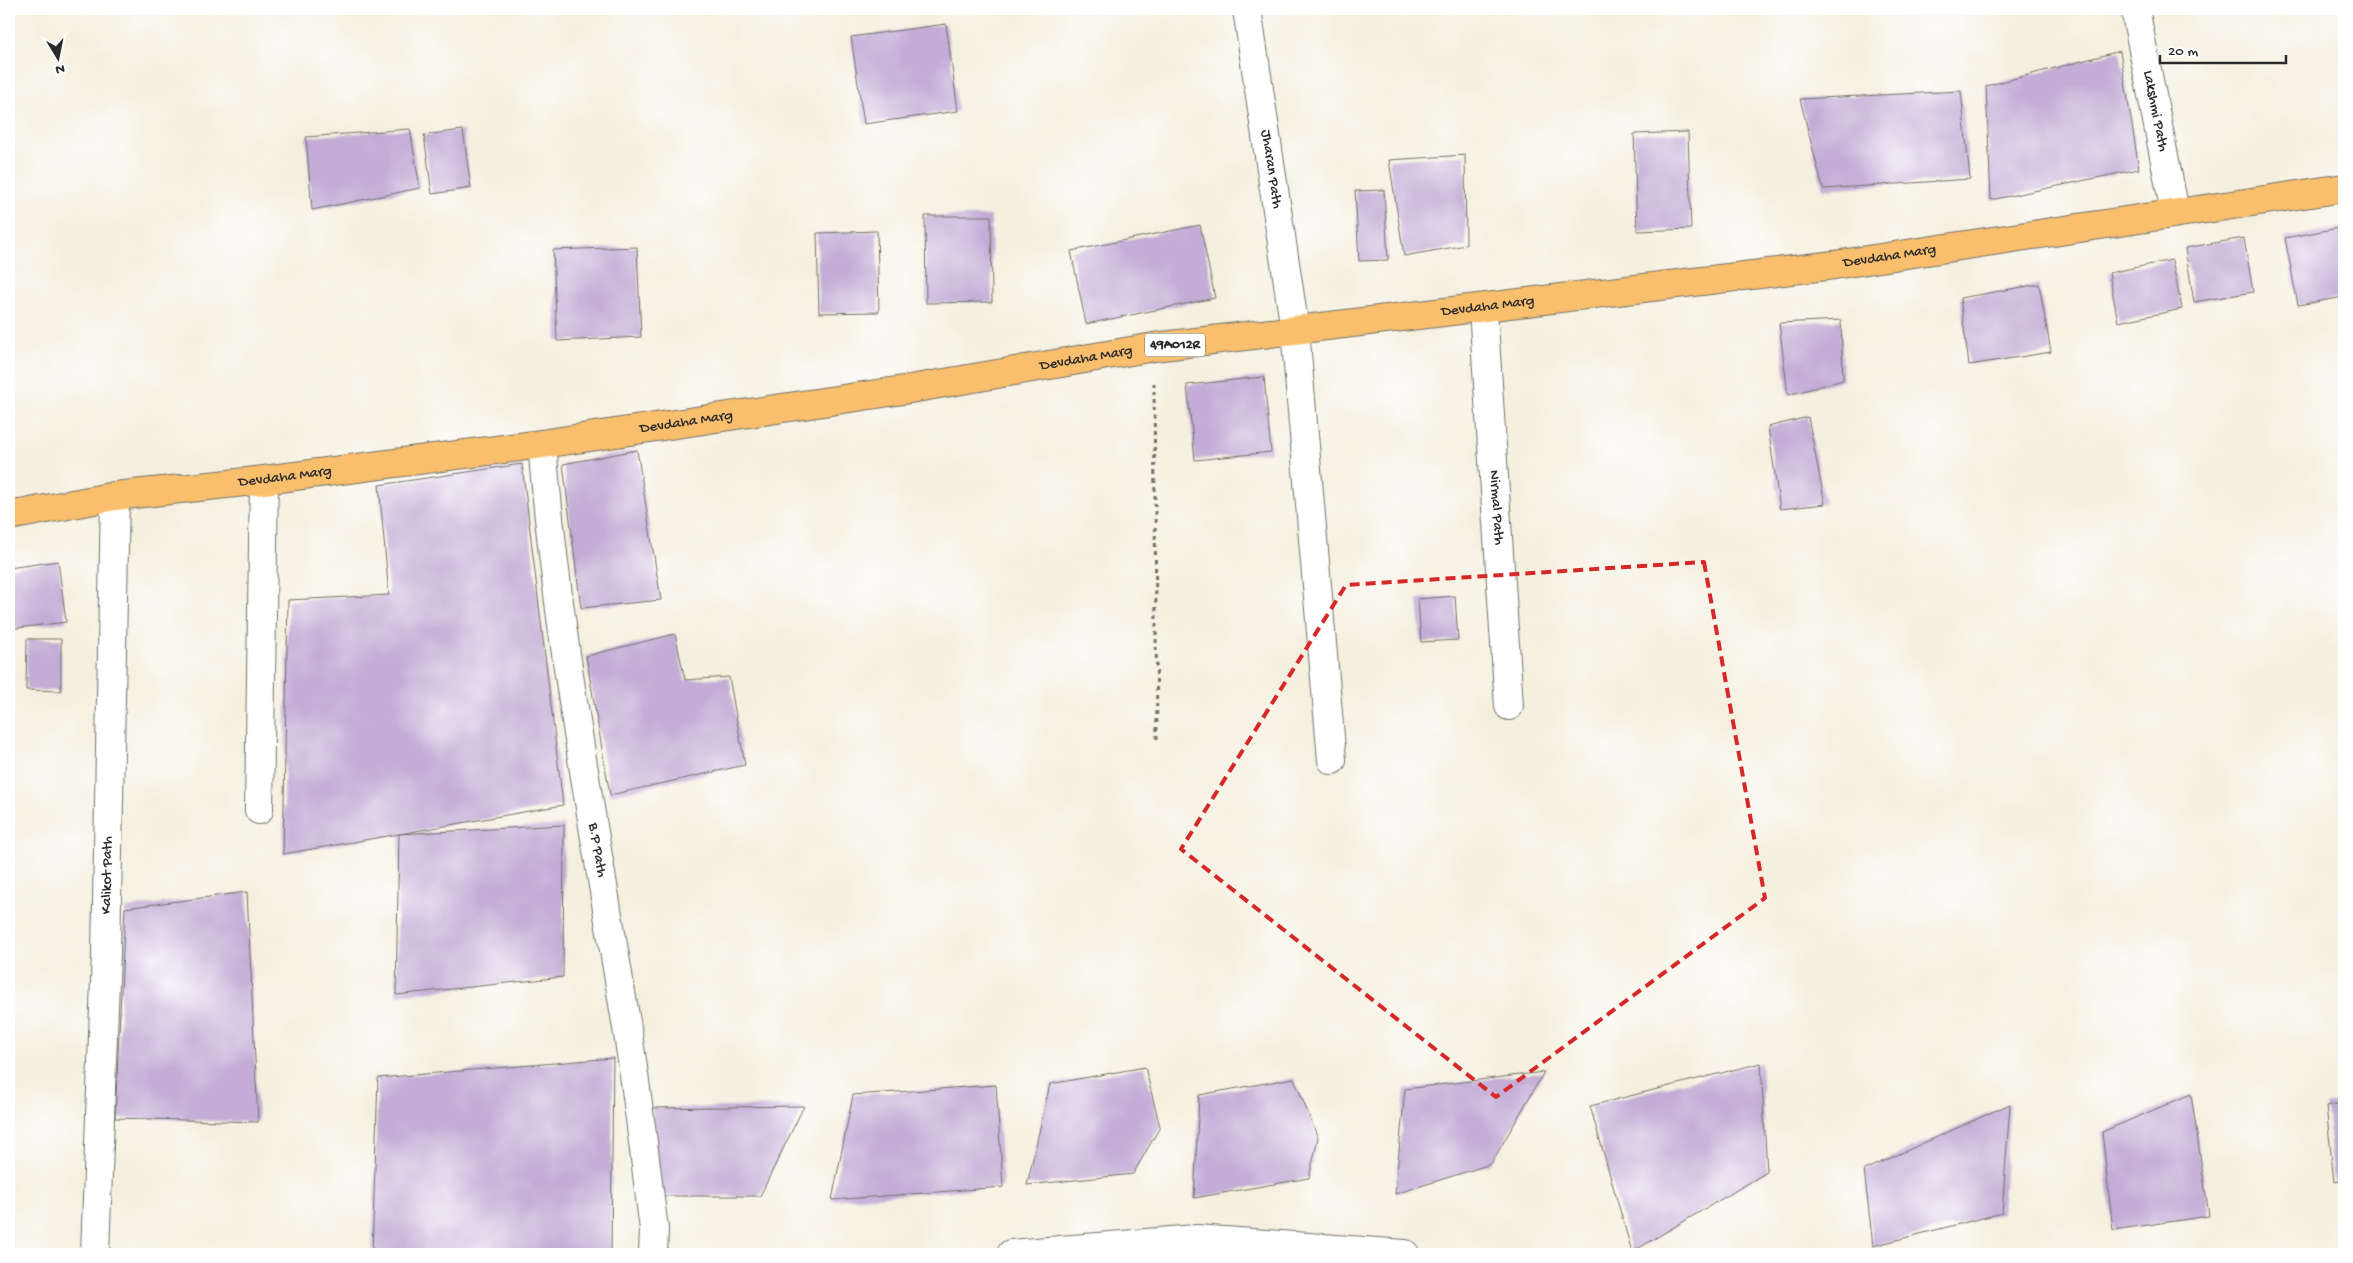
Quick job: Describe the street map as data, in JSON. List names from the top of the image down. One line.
{"streets":{"main road":["Devdaha Marg","49A012R"],"street":["Lakshmi Path","Jharan Path","Nirmal Path","B.P Path","Kalikot Path"]},"crossings":[["Lakshmi Path","Devdaha Marg"],["Jharan Path","Devdaha Marg"],["Devdaha Marg","Nirmal Path"],["Devdaha Marg","B.P Path"],["Devdaha Marg","Kalikot Path"]],"scale_bar":"20 m","north":"bottom"}
